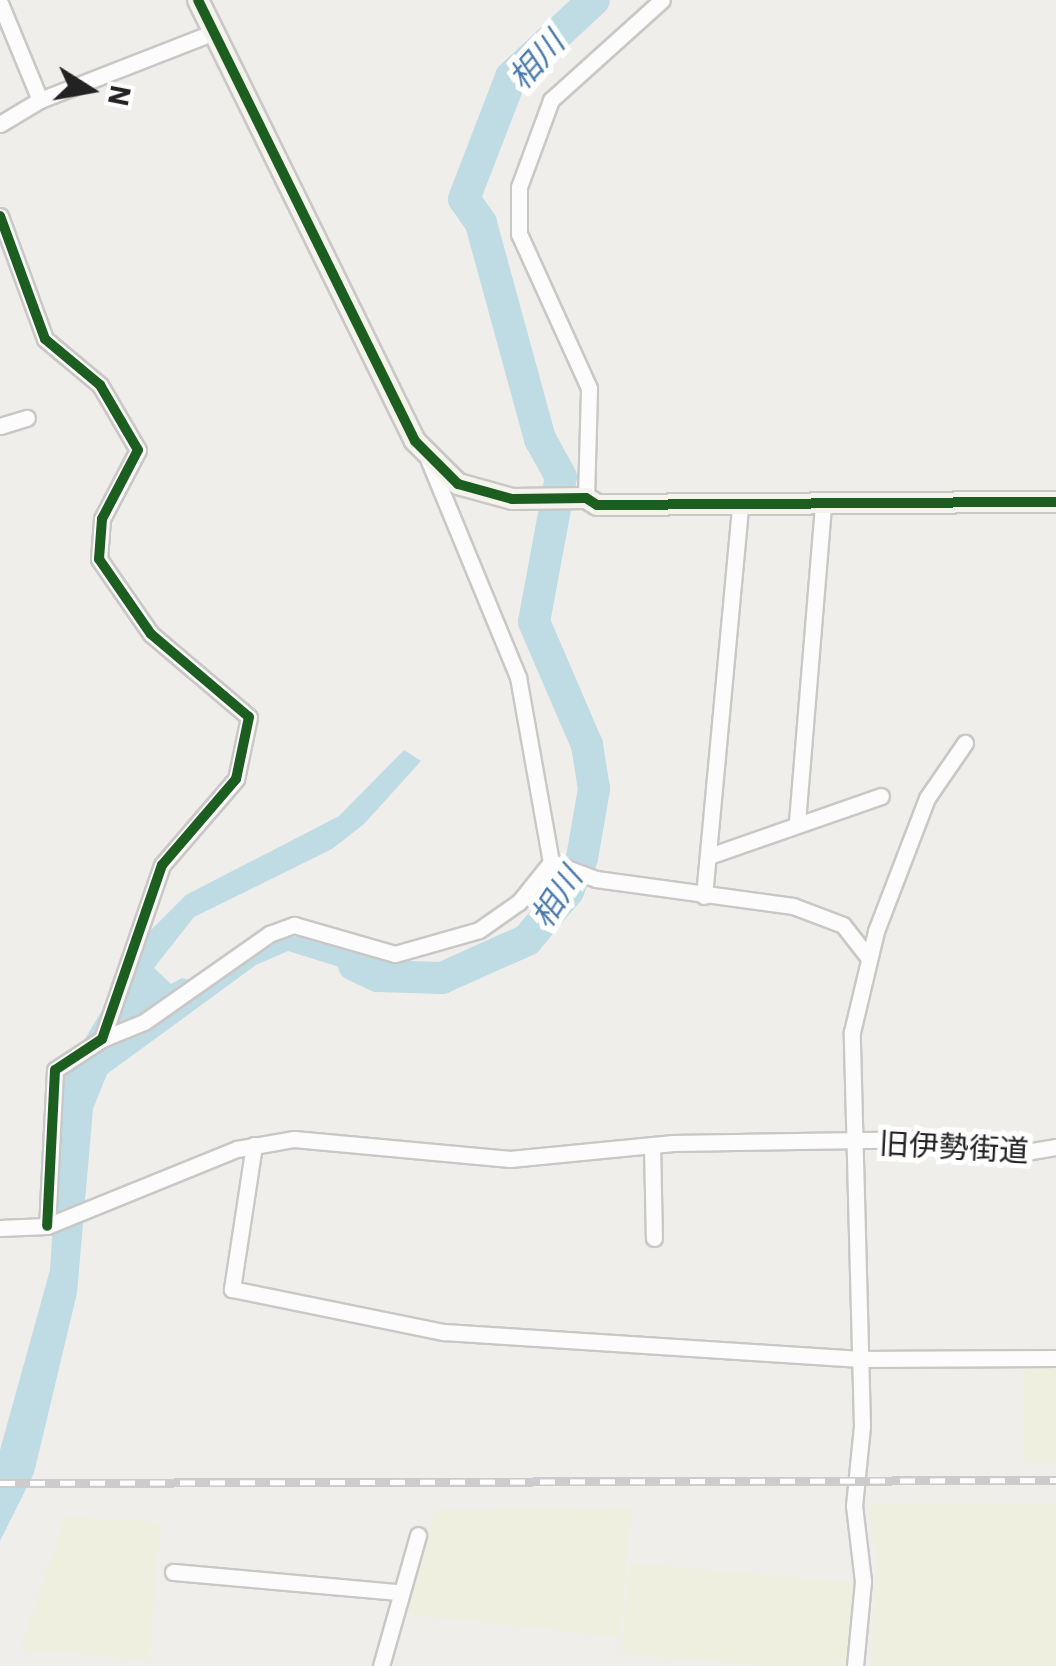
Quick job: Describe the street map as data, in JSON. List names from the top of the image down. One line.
{"streets":{"street":["旧伊勢街道"]},"water":["相川"],"north":"right"}
